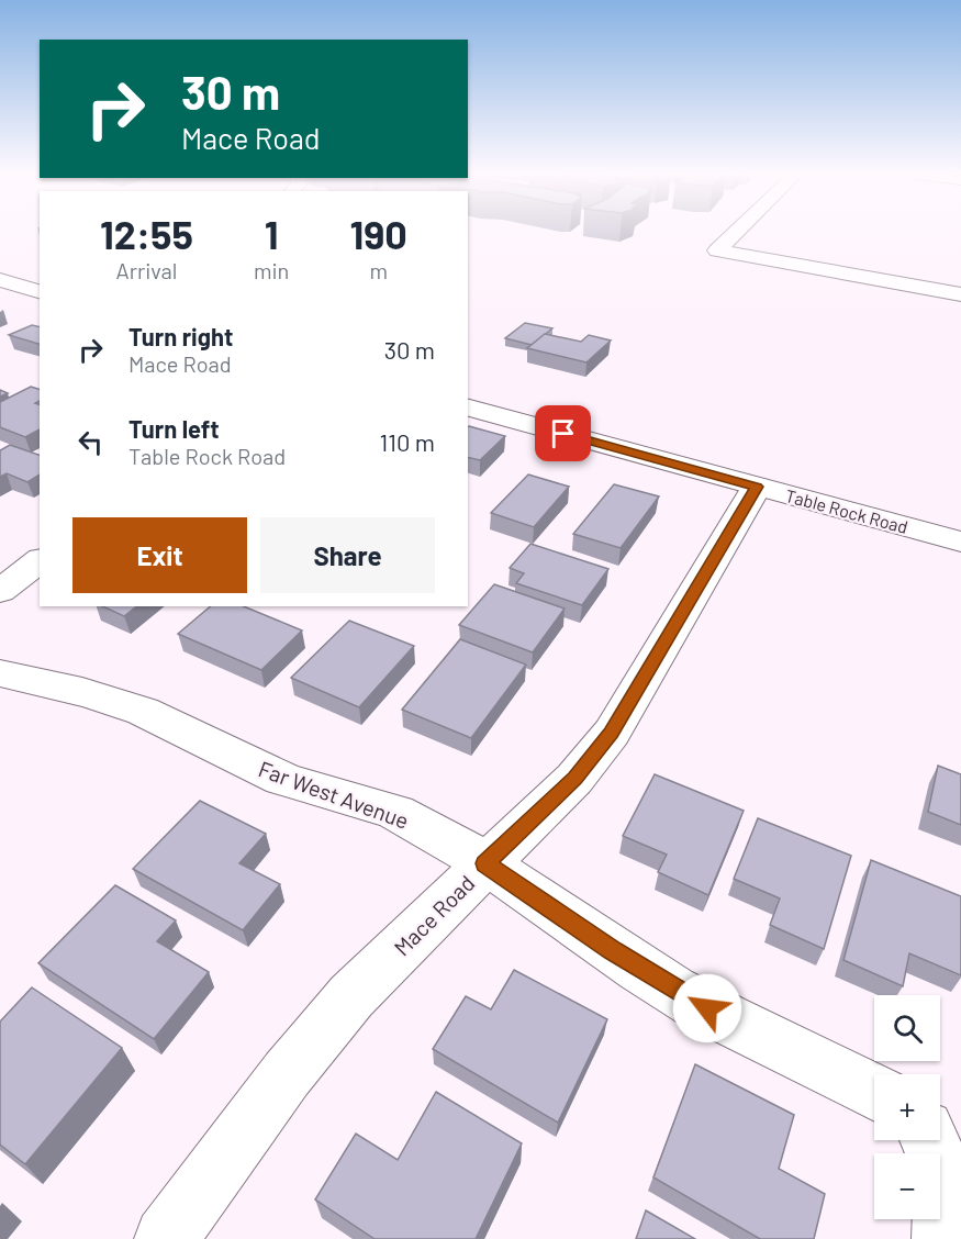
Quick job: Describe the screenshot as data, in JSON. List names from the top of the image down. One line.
{"streets":{"street":["Table Rock Road","Far West Avenue","Mace Road"]},"crossings":[["Table Rock Road","Mace Road"],["Far West Avenue","Mace Road"]],"page":{"turn":["30 m","Mace Road"],"eta":["12:55","Arrival","1","min","190","m"],"list":[{"name":"Turn right","note":"Mace Road","value":"30 m"},{"name":"Turn left","note":"Table Rock Road","value":"110 m"}],"buttons":["Exit","Share"],"map_buttons":["+","−"]}}
